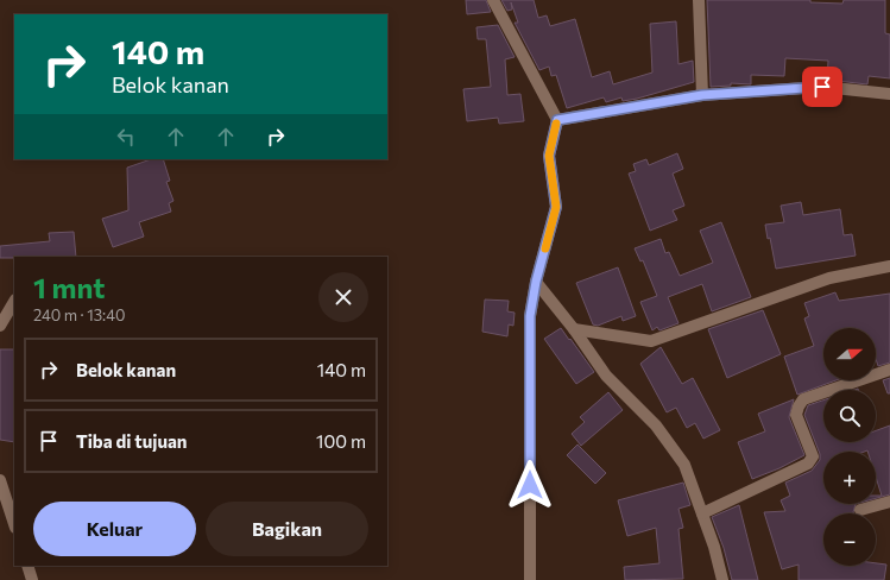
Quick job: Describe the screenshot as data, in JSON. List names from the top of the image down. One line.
{"north":"right","page":{"turn":["140 m","Belok kanan"],"heading":["1 mnt","240 m · 13:40"],"map_buttons":["+","−"],"list":[{"name":"Belok kanan","value":"140 m"},{"name":"Tiba di tujuan","value":"100 m"}],"buttons":["Keluar","Bagikan"]}}
